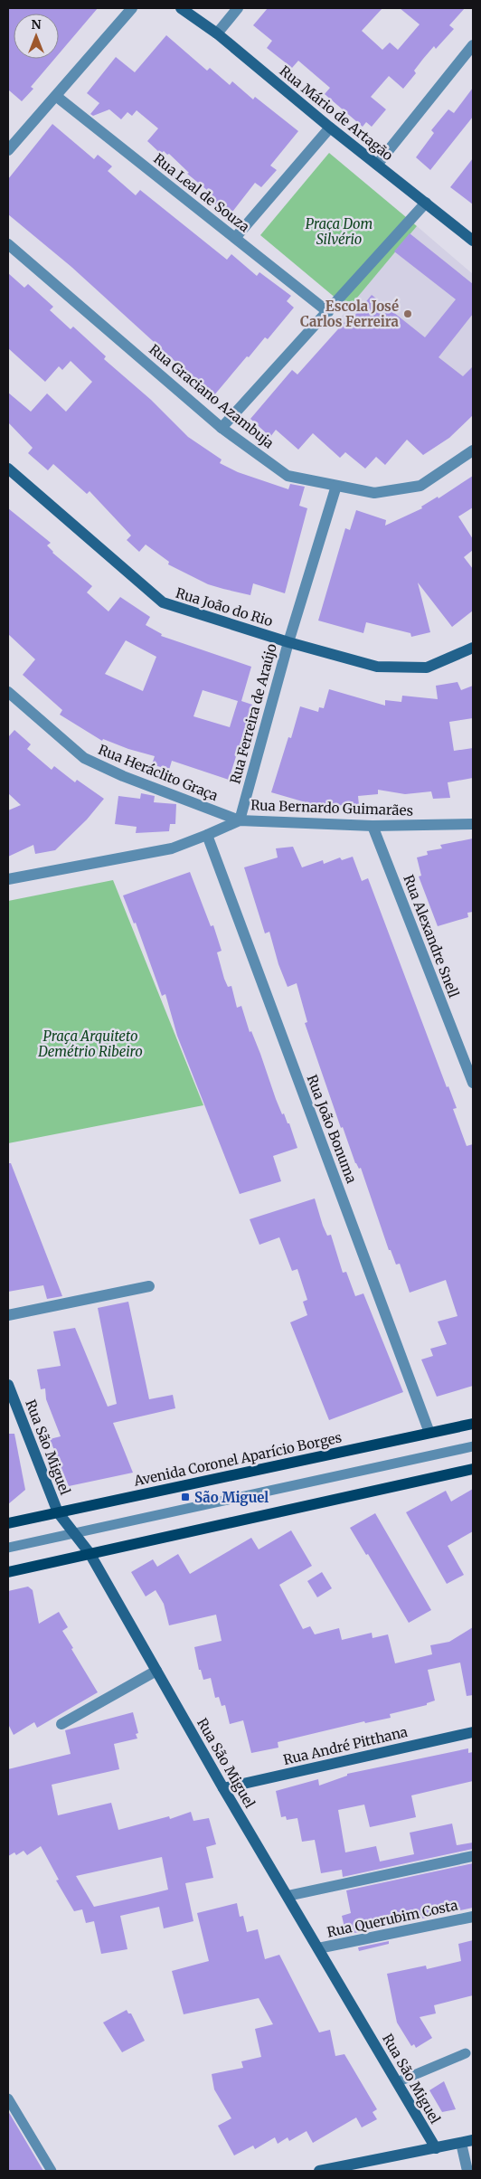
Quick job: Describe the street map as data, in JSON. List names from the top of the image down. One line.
{"streets":{"main road":["Avenida Coronel Aparício Borges"],"street":["Rua Mário de Artagão","Rua Leal de Souza","Rua Graciano Azambuja","Rua João do Rio","Rua Ferreira de Araújo","Rua Heráclito Graça","Rua Bernardo Guimarães","Rua Alexandre Snell","Rua João Bonuma","Rua São Miguel","Rua André Pitthana","Rua Querubim Costa"]},"crossings":[["Rua Graciano Azambuja","Rua Ferreira de Araújo"],["Rua João do Rio","Rua Ferreira de Araújo"],["Rua Ferreira de Araújo","Rua Heráclito Graça"],["Rua Ferreira de Araújo","Rua Bernardo Guimarães"],["Rua Heráclito Graça","Rua Bernardo Guimarães"],["Rua Bernardo Guimarães","Rua Alexandre Snell"],["Rua Bernardo Guimarães","Rua João Bonuma"],["Rua João Bonuma","Avenida Coronel Aparício Borges"],["Rua São Miguel","Avenida Coronel Aparício Borges"],["Rua São Miguel","Rua André Pitthana"],["Rua São Miguel","Rua Querubim Costa"]],"parks":["Praça Dom Silvério","Praça Arquiteto Demétrio Ribeiro"],"places":{"other":["Escola José Carlos Ferreira"],"transit":["São Miguel"]},"north":"top"}
